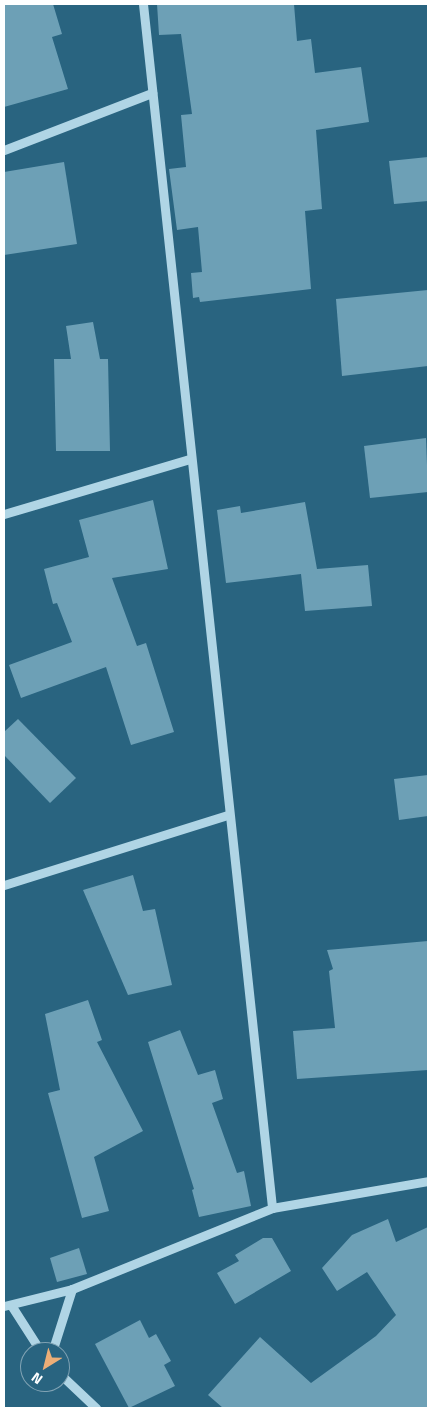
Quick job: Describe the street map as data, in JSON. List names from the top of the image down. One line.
{"north":"bottom left"}
